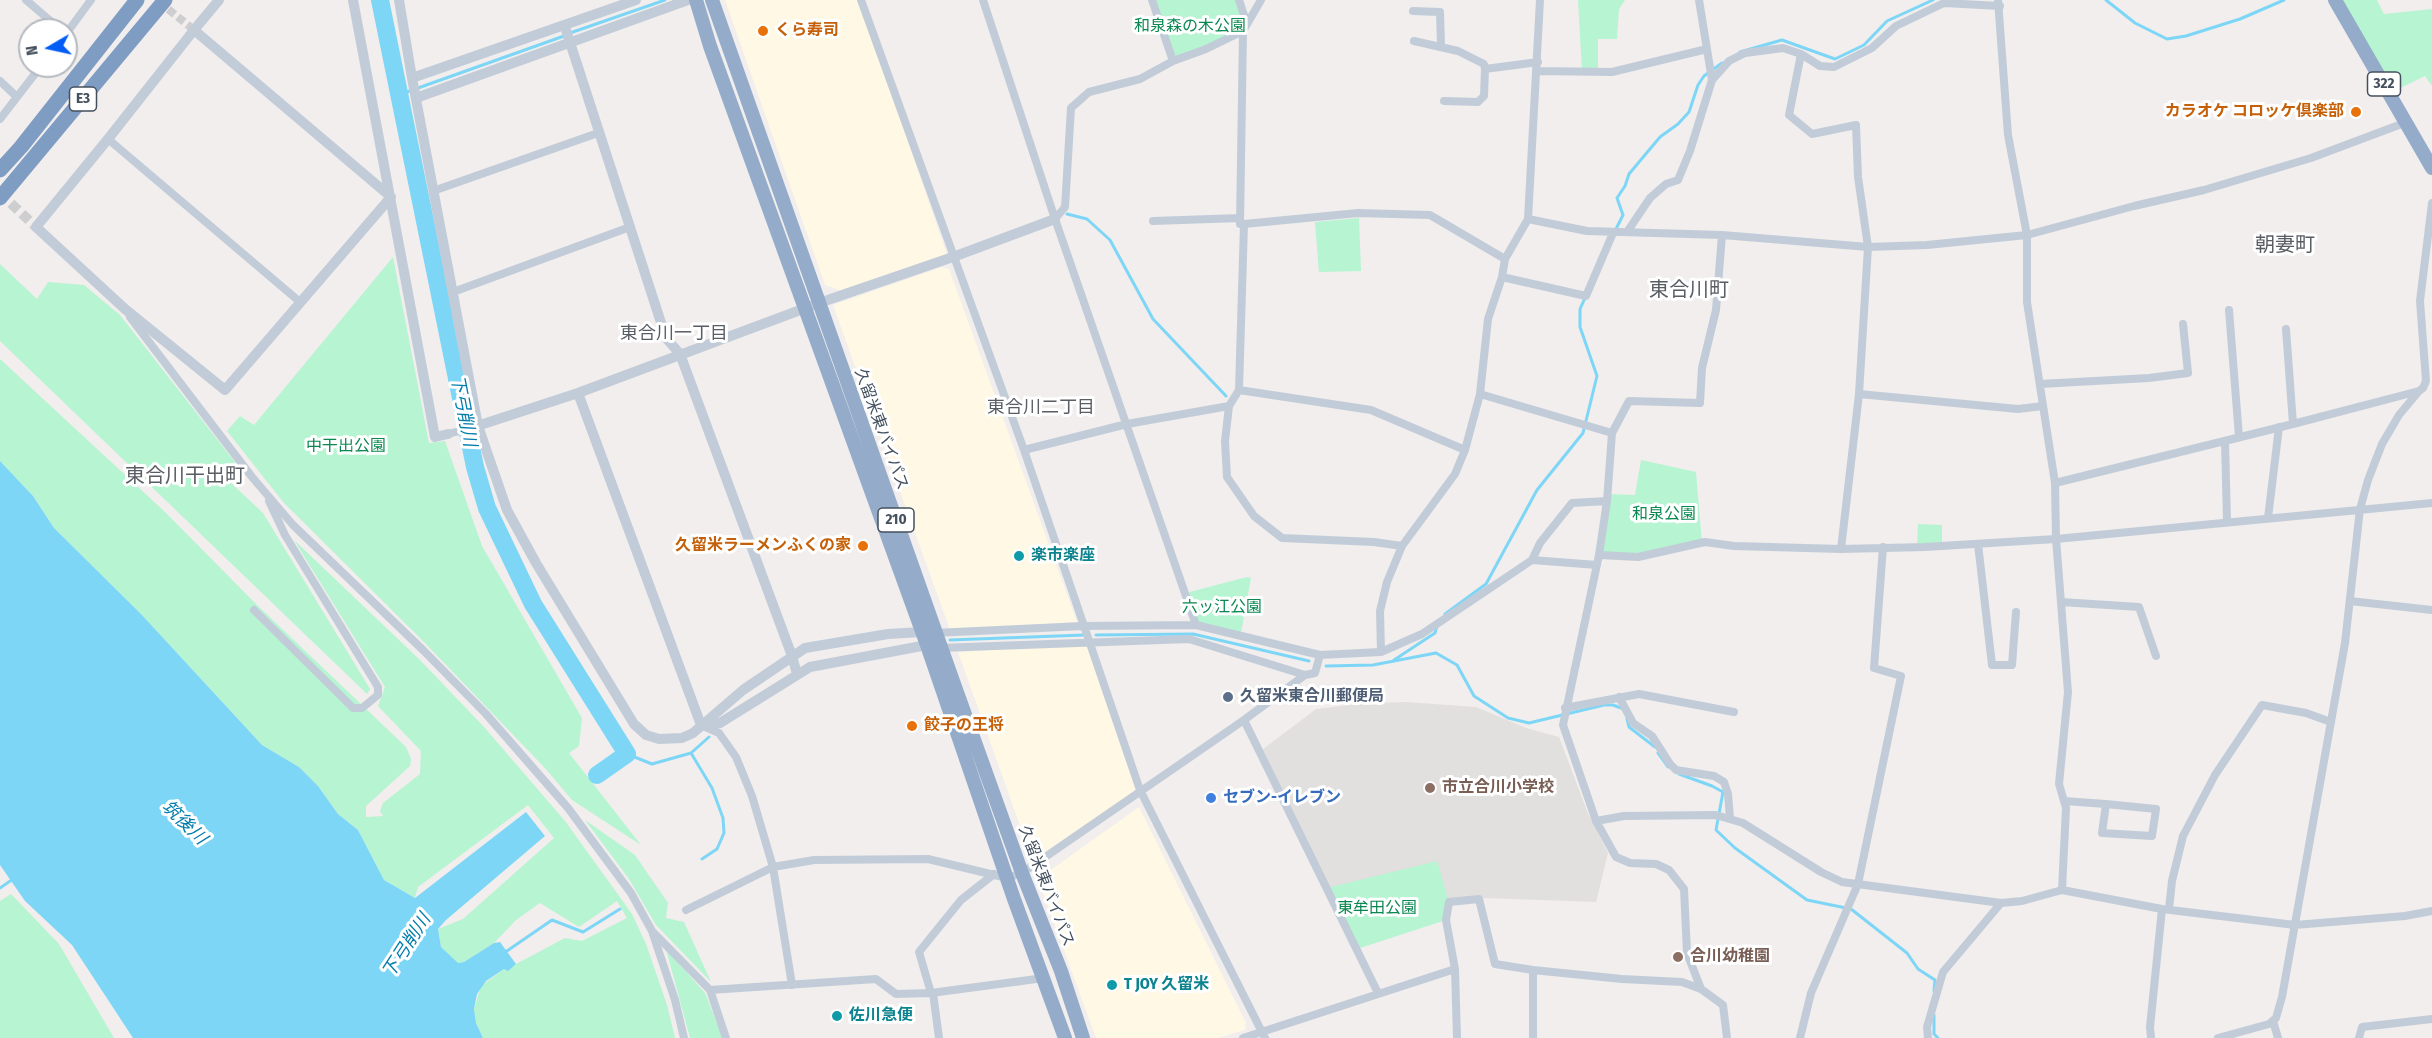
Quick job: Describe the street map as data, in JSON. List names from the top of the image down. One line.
{"streets":{"highway":["322","E3","久留米東バイパス","210"]},"districts":["朝妻町","東合川町","東合川一丁目","東合川二丁目","東合川干出町"],"water":["下弓削川","筑後川"],"parks":["和泉森の木公園","中干出公園","和泉公園","六ッ江公園","東牟田公園"],"places":["くら寿司","カラオケ コロッケ倶楽部","久留米ラーメンふくの家","楽市楽座","久留米東合川郵便局","餃子の王将","市立合川小学校","セブン-イレブン","合川幼稚園","T JOY 久留米","佐川急便"],"north":"left"}
